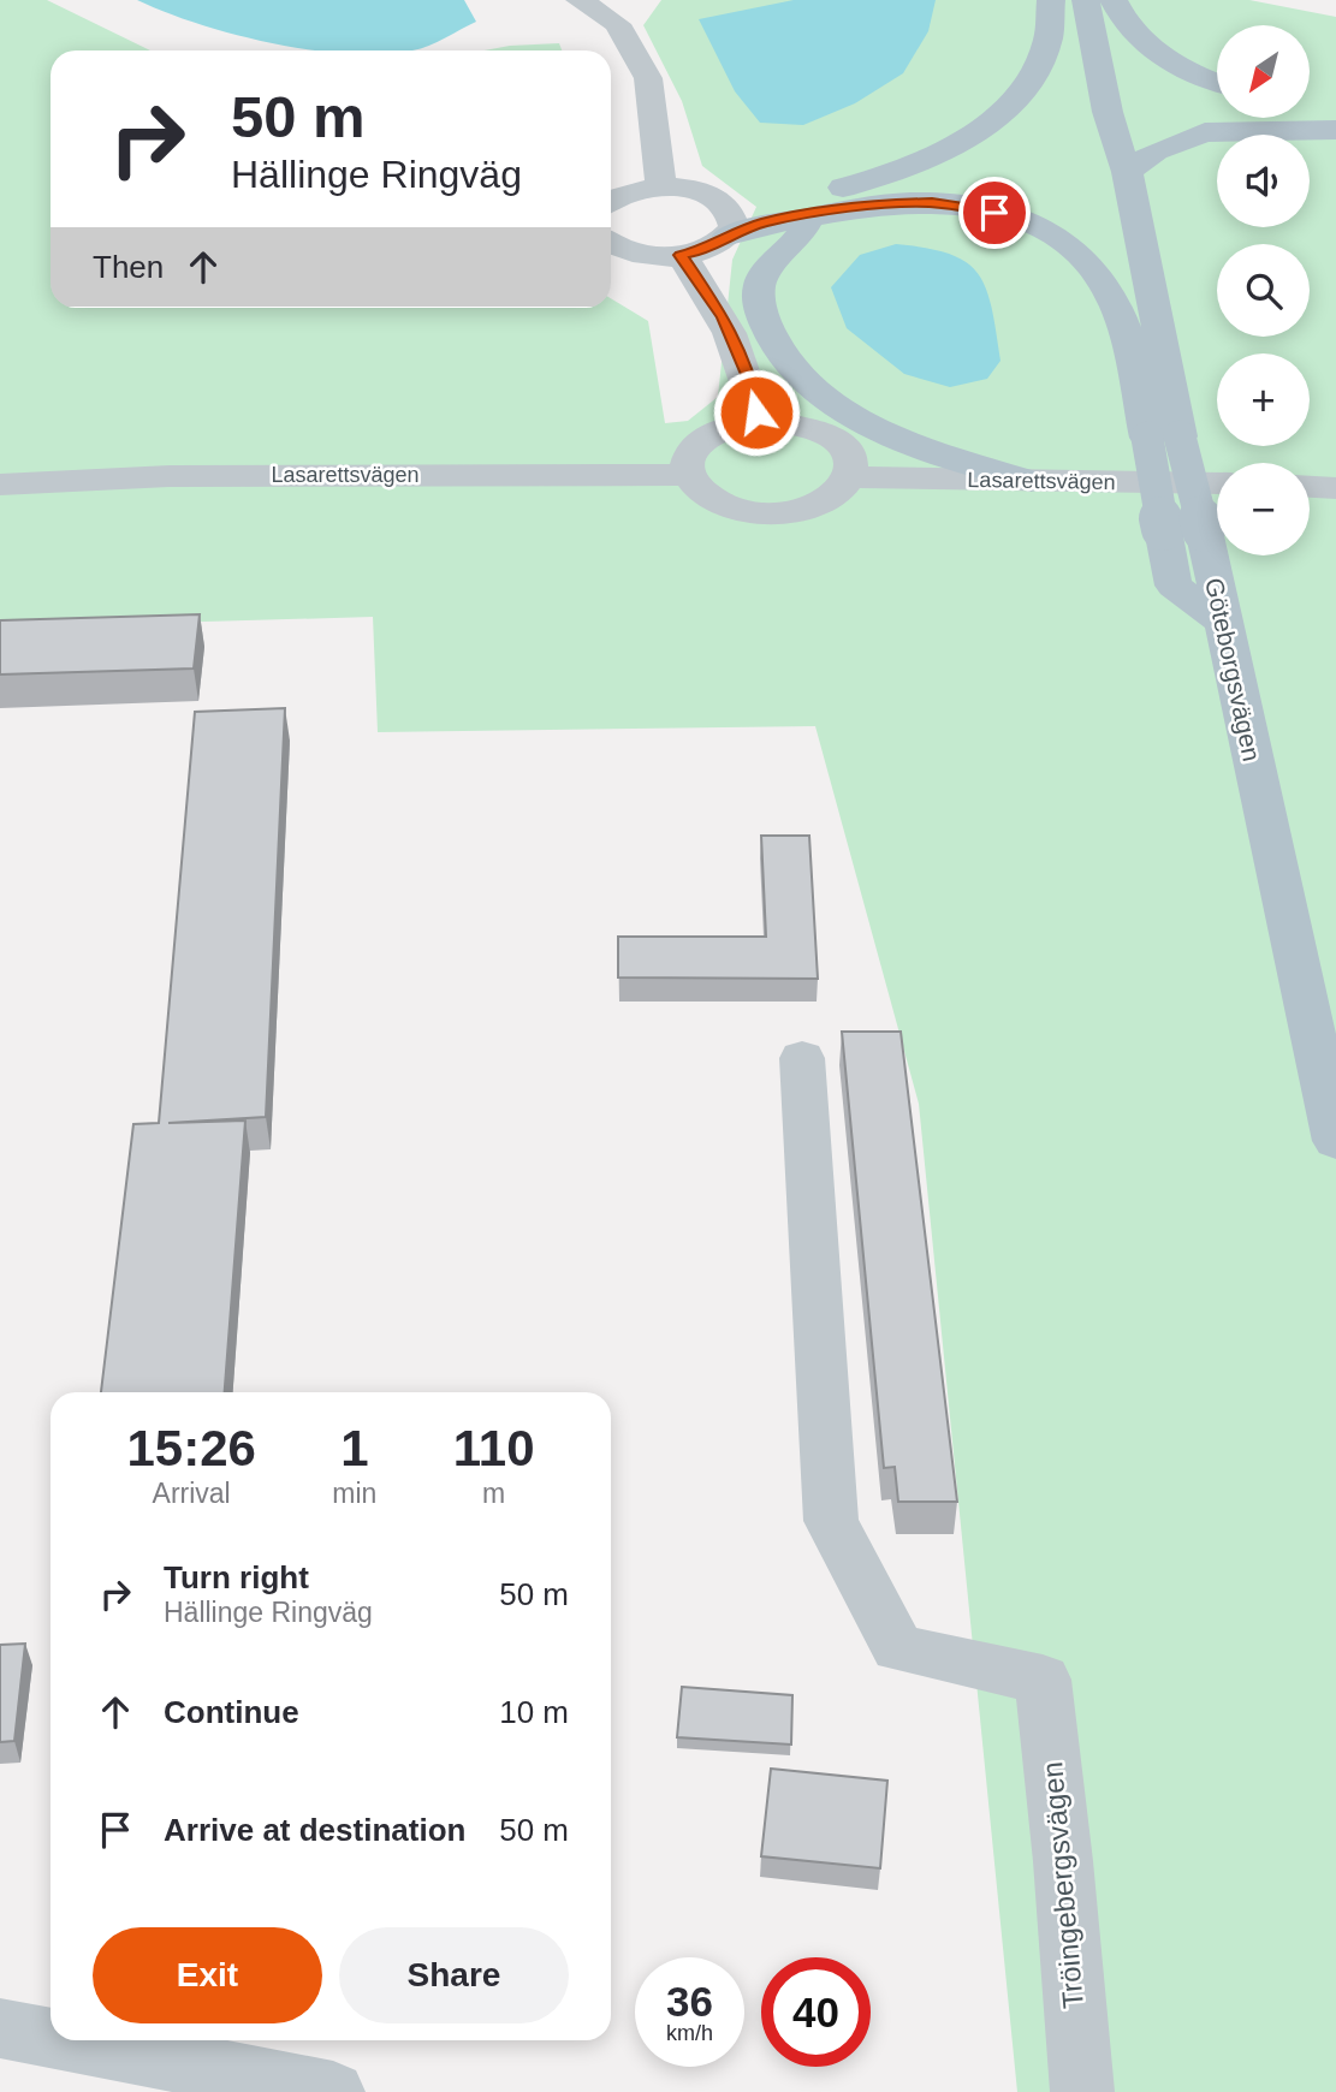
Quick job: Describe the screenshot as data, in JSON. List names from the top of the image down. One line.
{"streets":{"main road":["Göteborgsvägen"],"street":["Lasarettsvägen","Tröingebergsvägen"]},"north":"bottom left","page":{"map_buttons":["+","−"],"turn":["50 m","Hällinge Ringväg"],"then":"Then","eta":["15:26","Arrival","1","min","110","m"],"list":[{"name":"Turn right","note":"Hällinge Ringväg","value":"50 m"},{"name":"Continue","value":"10 m"},{"name":"Arrive at destination","value":"50 m"}],"buttons":["Exit","Share"],"speed":"36 km/h","limit":"40"}}
